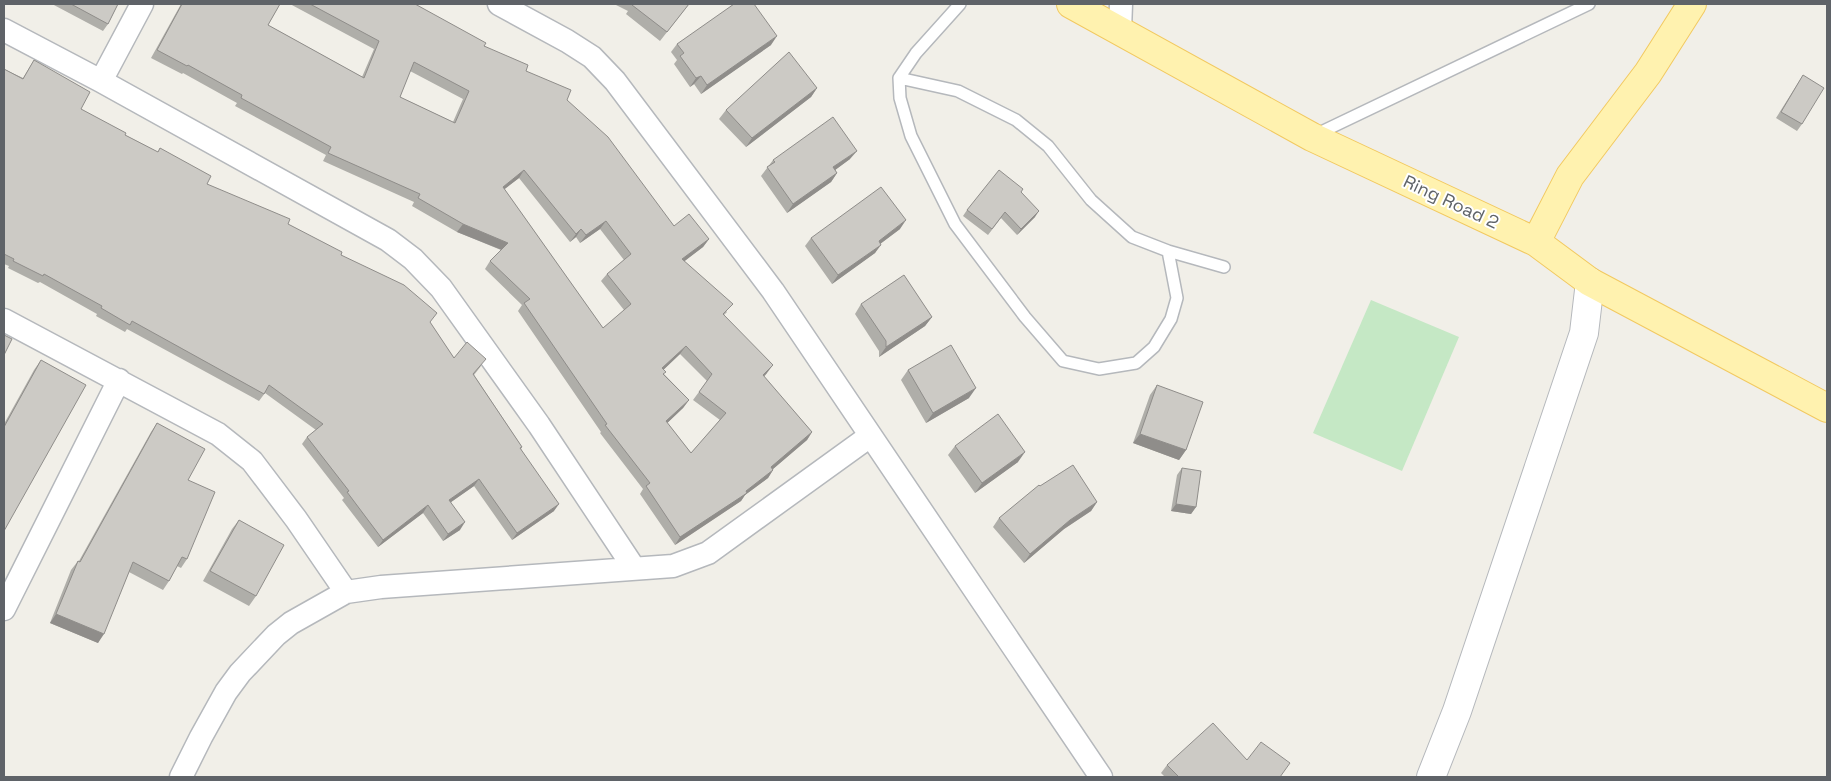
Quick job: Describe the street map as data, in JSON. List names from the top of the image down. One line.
{"streets":{"main road":["Ring Road 2"]}}
